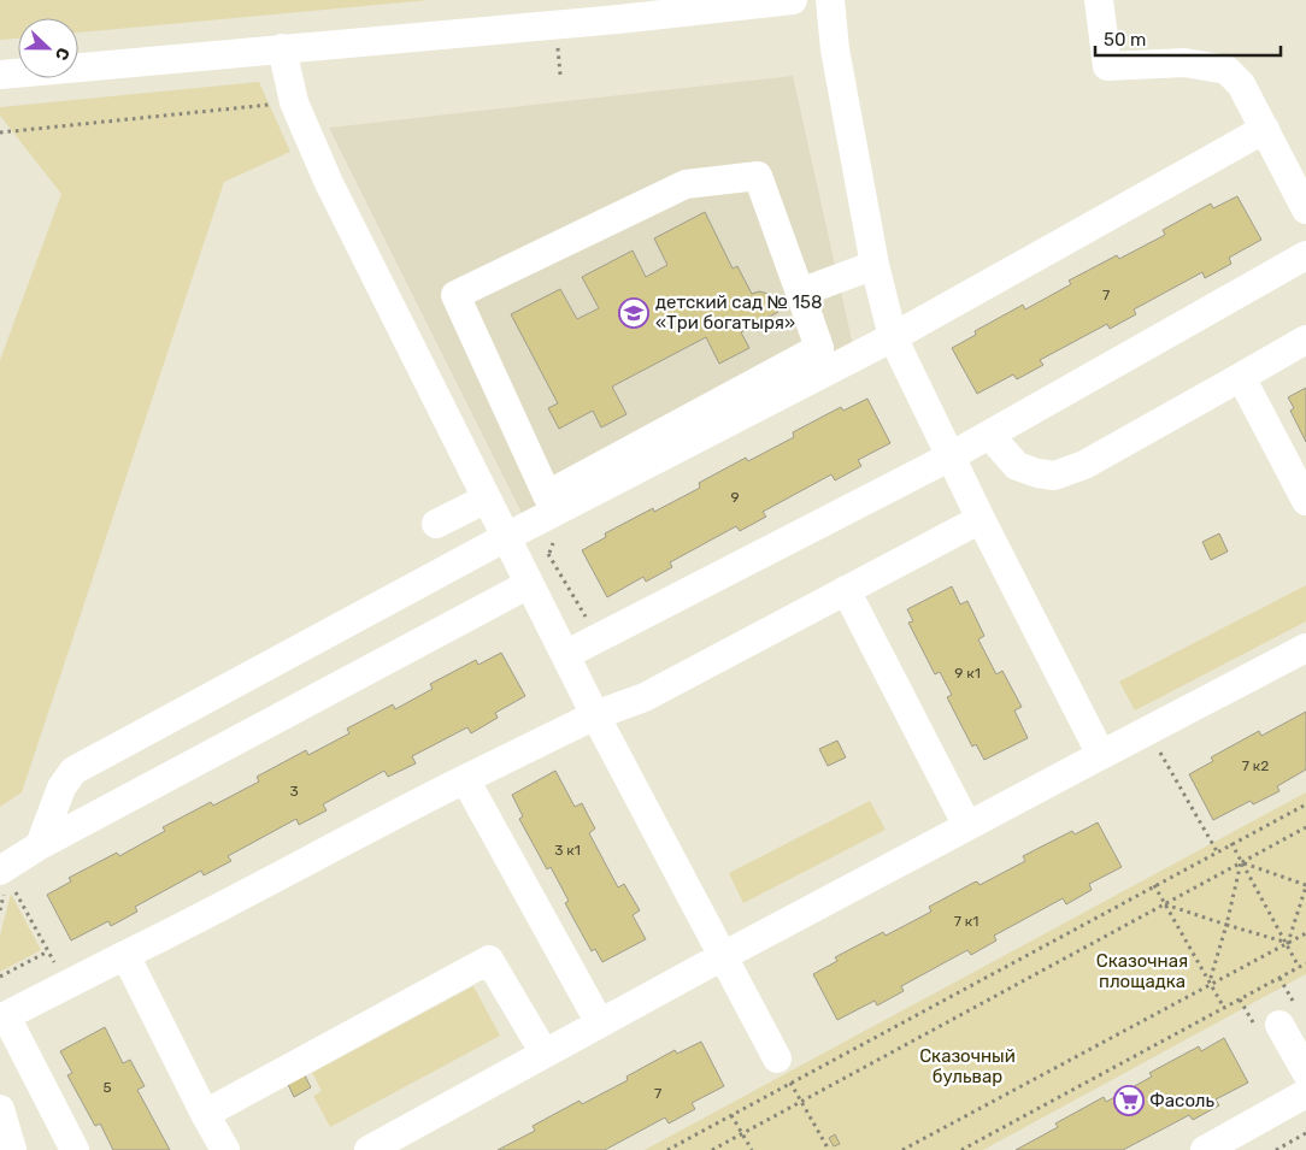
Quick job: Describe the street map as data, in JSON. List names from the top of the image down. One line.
{"parks":["Сказочная площадка","Сказочный бульвар"],"places":{"school or university":["детский сад № 158 «Три богатыря»"],"supermarket":["Фасоль"]},"house_numbers":["7","9","9 к1","7 к2","3","3 к1","7 к1","5","7"],"scale_bar":"50 m","north":"right"}
